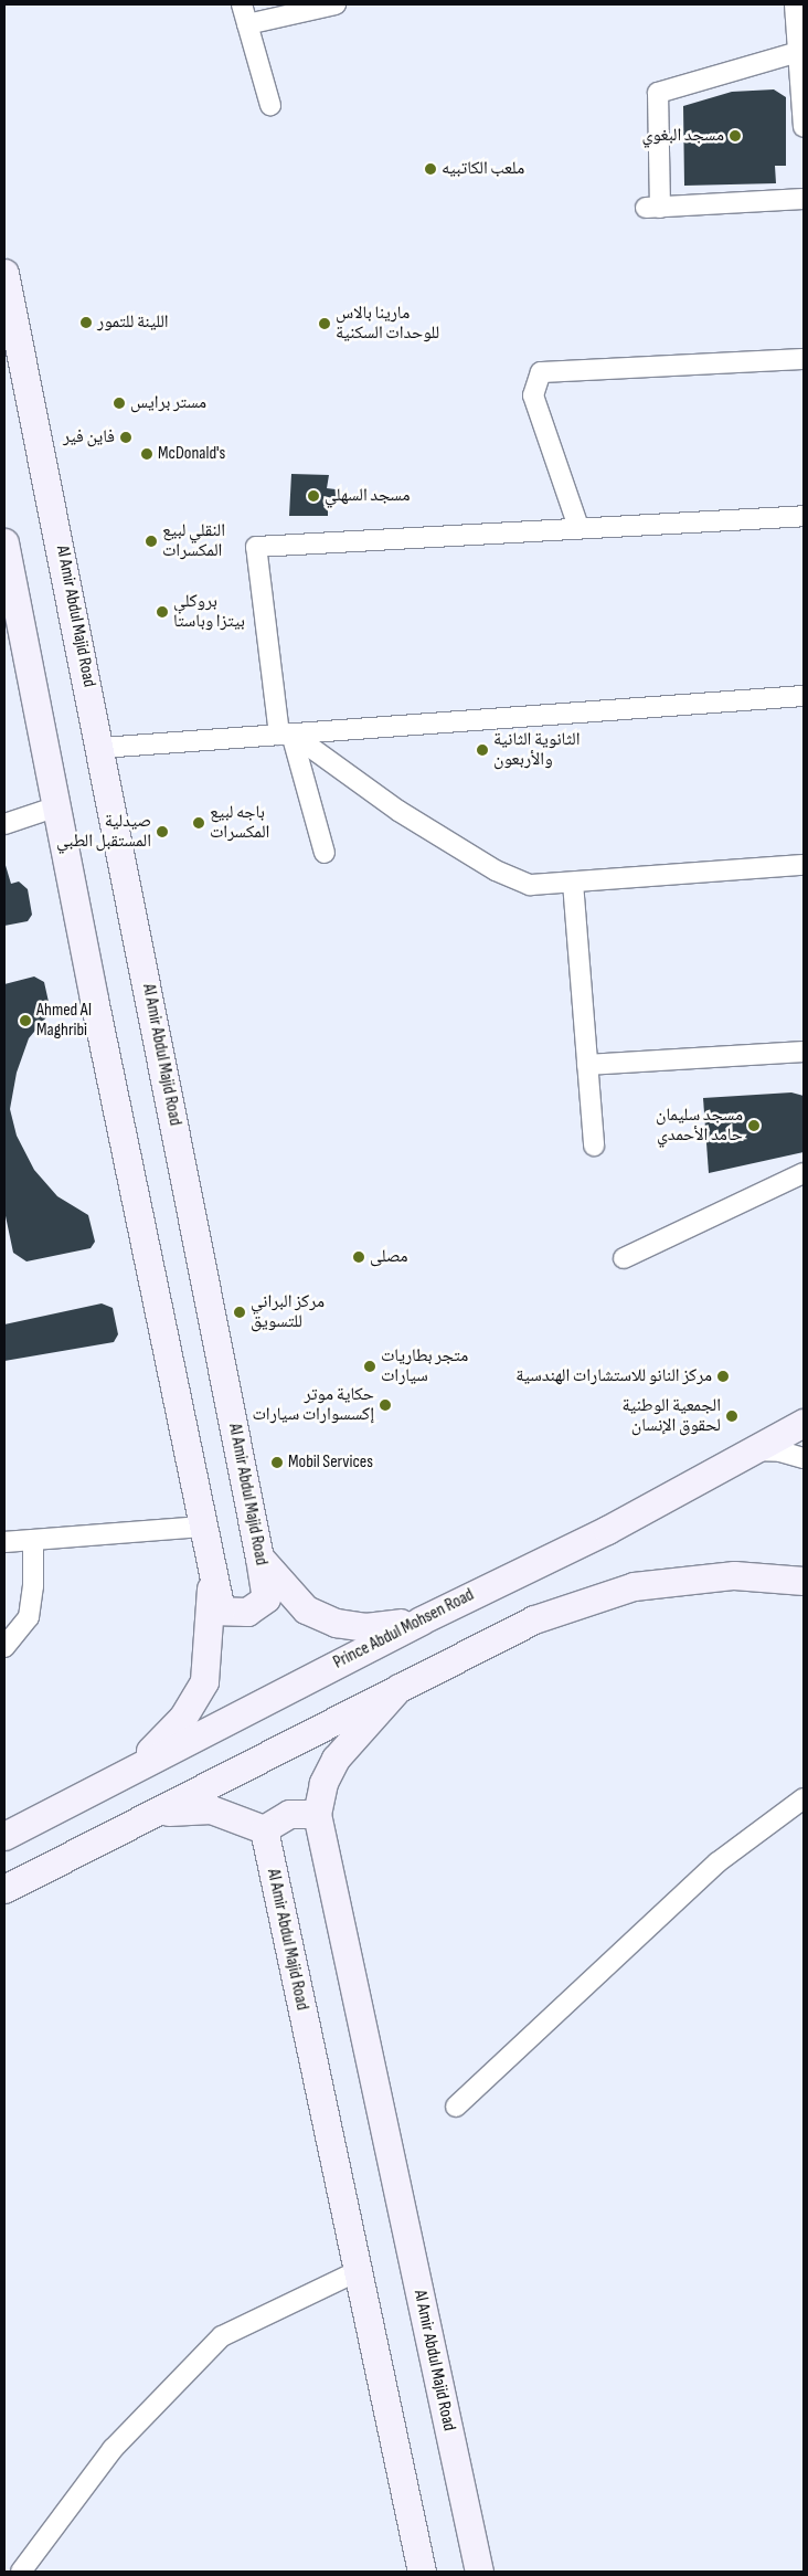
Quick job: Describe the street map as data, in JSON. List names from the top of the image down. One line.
{"streets":{"main road":["Al Amir Abdul Majid Road","Prince Abdul Mohsen Road"]},"places":["مسجد البغوي","ملعب الكاتبيه","اللينة للتمور","مارينا بالاس للوحدات السكنية","مستر برايس","فاين فير","McDonald's","مسجد السهلي","النقلي لبيع المكسرات","بروكلي بيتزا وباستا","الثانوية الثانية والأربعون","باجه لبيع المكسرات","صيدلية المستقبل الطبي","Ahmed Al Maghribi","مسجد سليمان حامد الأحمدي","مصلى","مركز البراني للتسويق","متجر بطاريات سيارات","مركز النانو للاستشارات الهندسية","حكاية موتر إكسسوارات سيارات","الجمعية الوطنية لحقوق الإنسان","Mobil Services"]}
